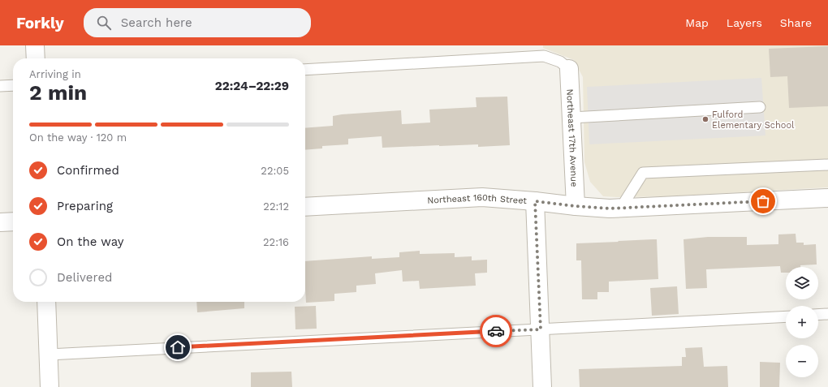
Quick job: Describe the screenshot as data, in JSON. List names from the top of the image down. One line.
{"streets":{"street":["Northeast 17th Avenue","Northeast 160th Street"]},"crossings":[["Northeast 17th Avenue","Northeast 160th Street"]],"places":["Fulford Elementary School"],"page":{"header":"Forkly","search":"Search here","nav":["Map","Layers","Share"],"heading":["2 min","Arriving in","22:24–22:29"],"bar":"On the way · 120 m","list":[["Confirmed","22:05"],["Preparing","22:12"],["On the way","22:16"],"Delivered"],"map_buttons":["+","−"]}}
